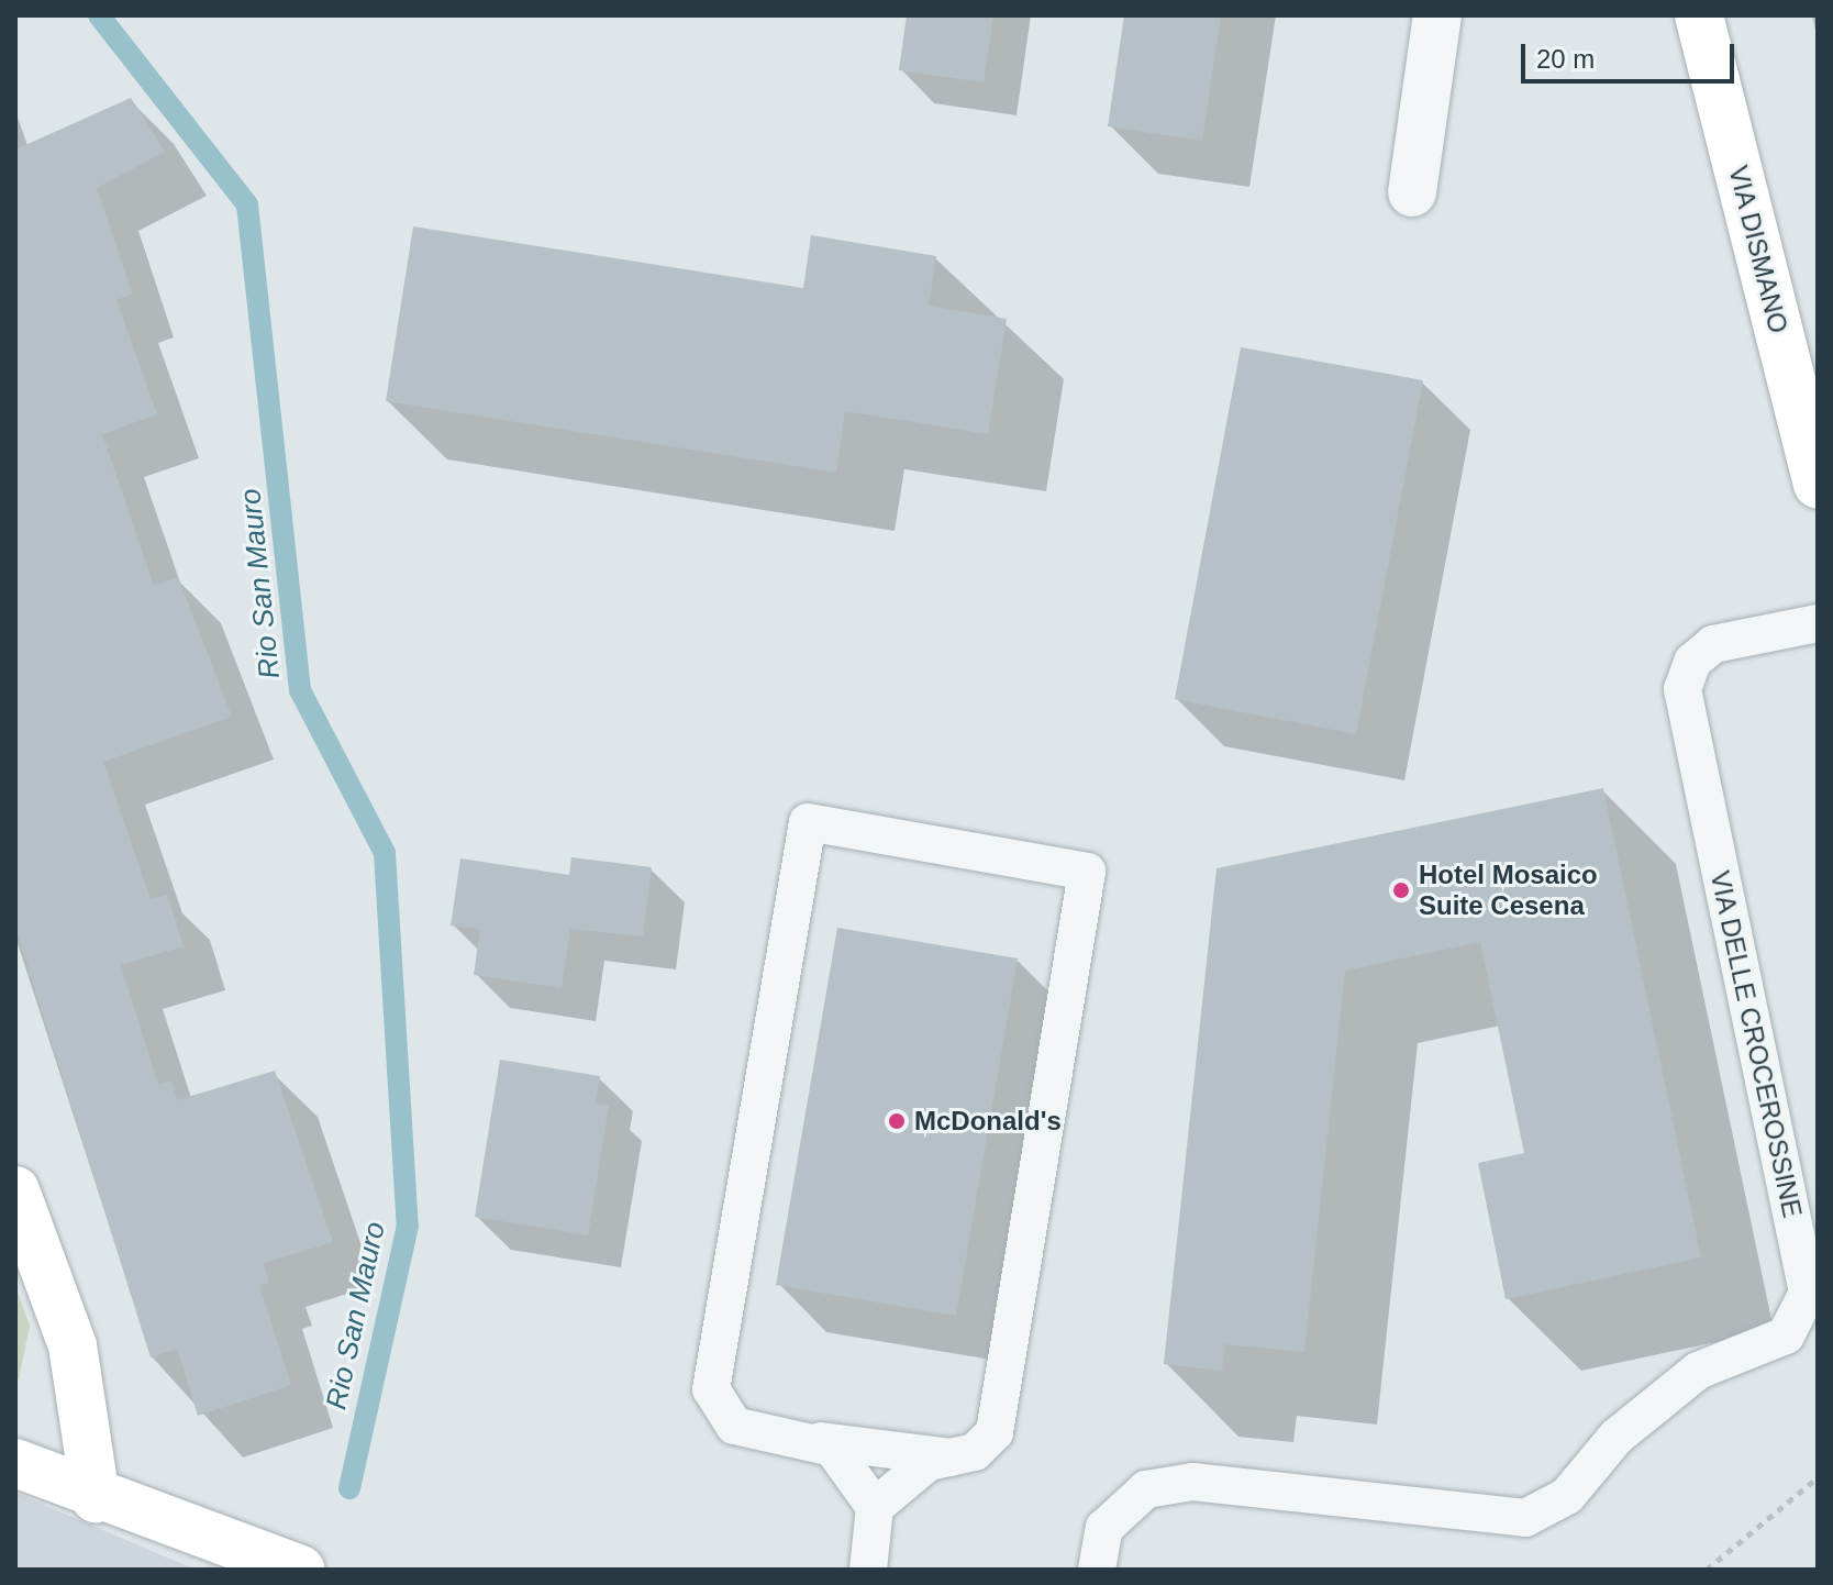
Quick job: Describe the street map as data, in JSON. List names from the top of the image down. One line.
{"streets":{"main road":["VIA DISMANO"],"lane":["VIA DELLE CROCEROSSINE"]},"water":["Rio San Mauro"],"places":["Hotel Mosaico Suite Cesena","McDonald's"],"scale_bar":"20 m"}
